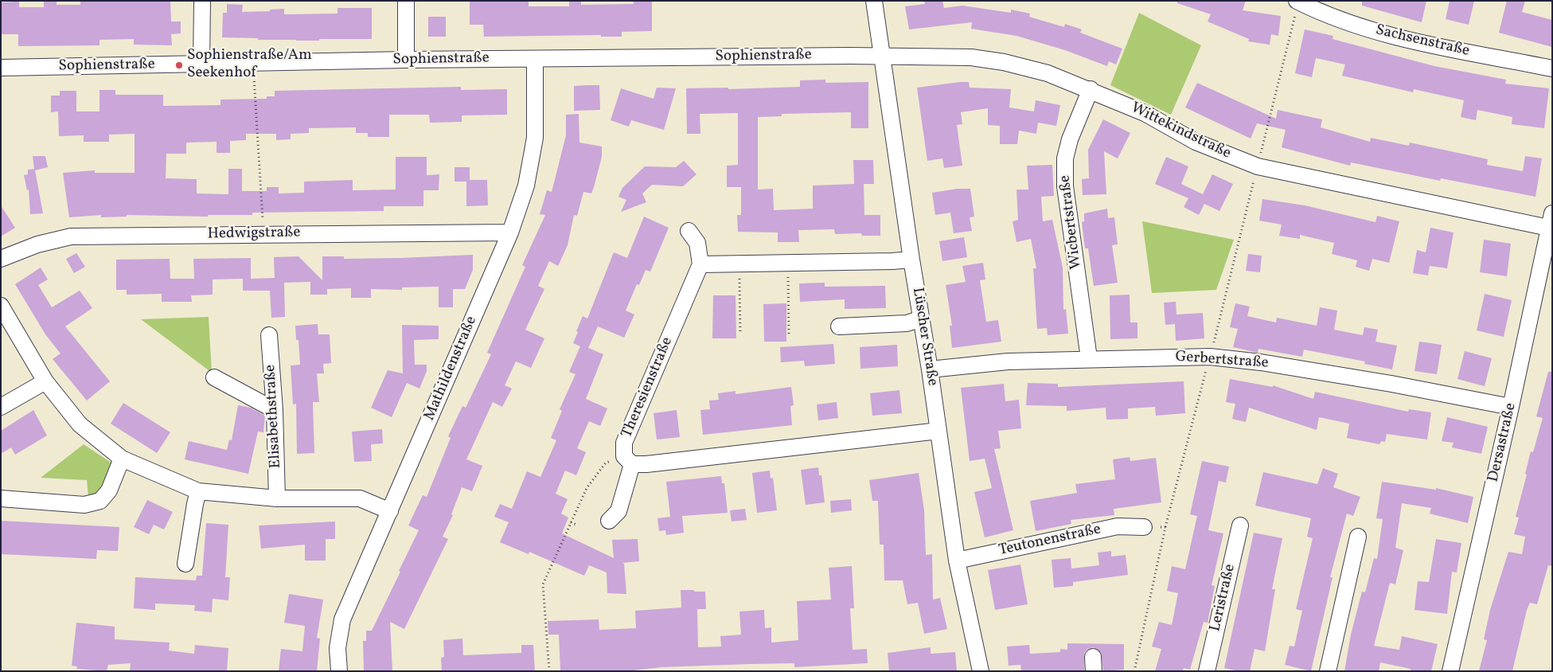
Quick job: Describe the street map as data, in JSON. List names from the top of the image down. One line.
{"streets":{"street":["Sachsenstraße","Sophienstraße","Wittekindstraße","Wicbertstraße","Hedwigstraße","Lüscher Straße","Gerbertstraße","Mathildenstraße","Theresienstraße","Elisabethstraße","Dersastraße","Teutonenstraße","Leristraße"]},"crossings":[["Sophienstraße","Wittekindstraße"],["Sophienstraße","Lüscher Straße"],["Sophienstraße","Mathildenstraße"],["Wittekindstraße","Wicbertstraße"],["Wittekindstraße","Lüscher Straße"],["Wittekindstraße","Dersastraße"],["Wicbertstraße","Gerbertstraße"],["Hedwigstraße","Mathildenstraße"],["Lüscher Straße","Gerbertstraße"],["Lüscher Straße","Teutonenstraße"],["Gerbertstraße","Dersastraße"]],"places":["Sophienstraße/Am Seekenhof"]}
